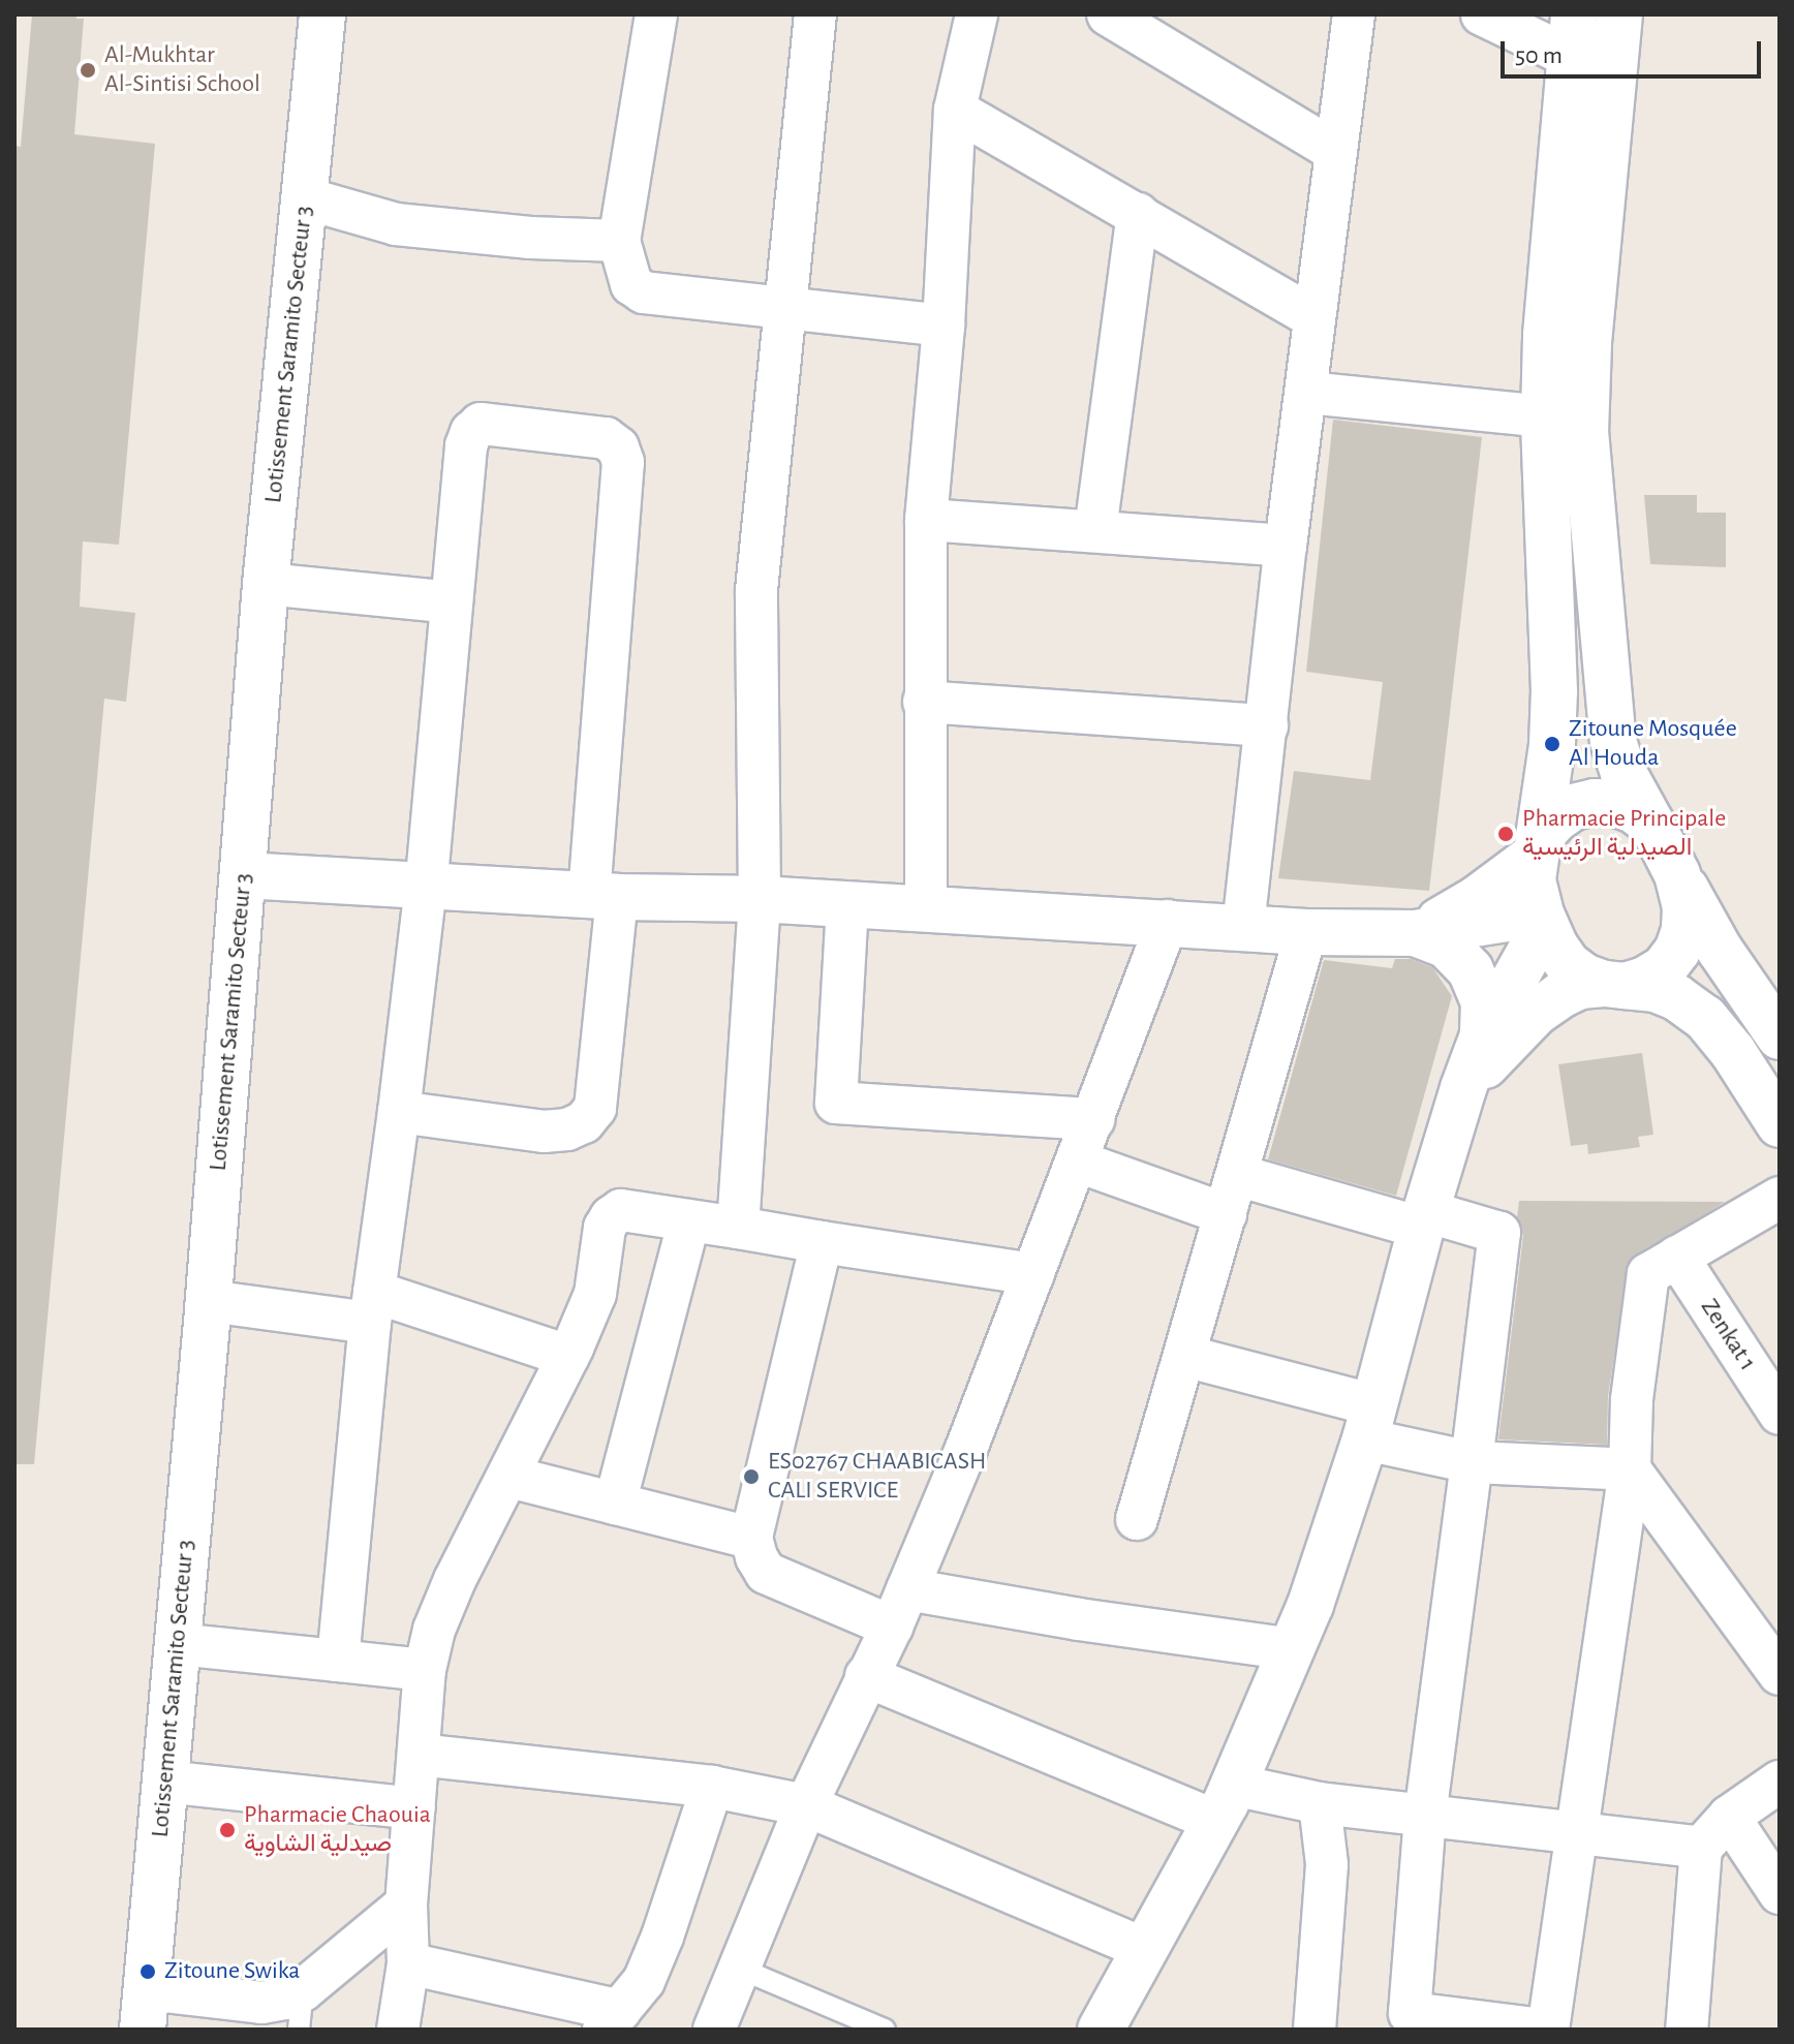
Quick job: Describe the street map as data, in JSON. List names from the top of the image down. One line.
{"streets":{"street":["Lotissement Saramito Secteur 3","Zenkat 1"]},"places":["Al-Mukhtar Al-Sintisi School","Zitoune Mosquée Al Houda","Pharmacie Principale الصيدلية الرئيسية","ES02767 CHAABICASH CALI SERVICE","Pharmacie Chaouia صيدلية الشاوية","Zitoune Swika"],"scale_bar":"50 m"}
